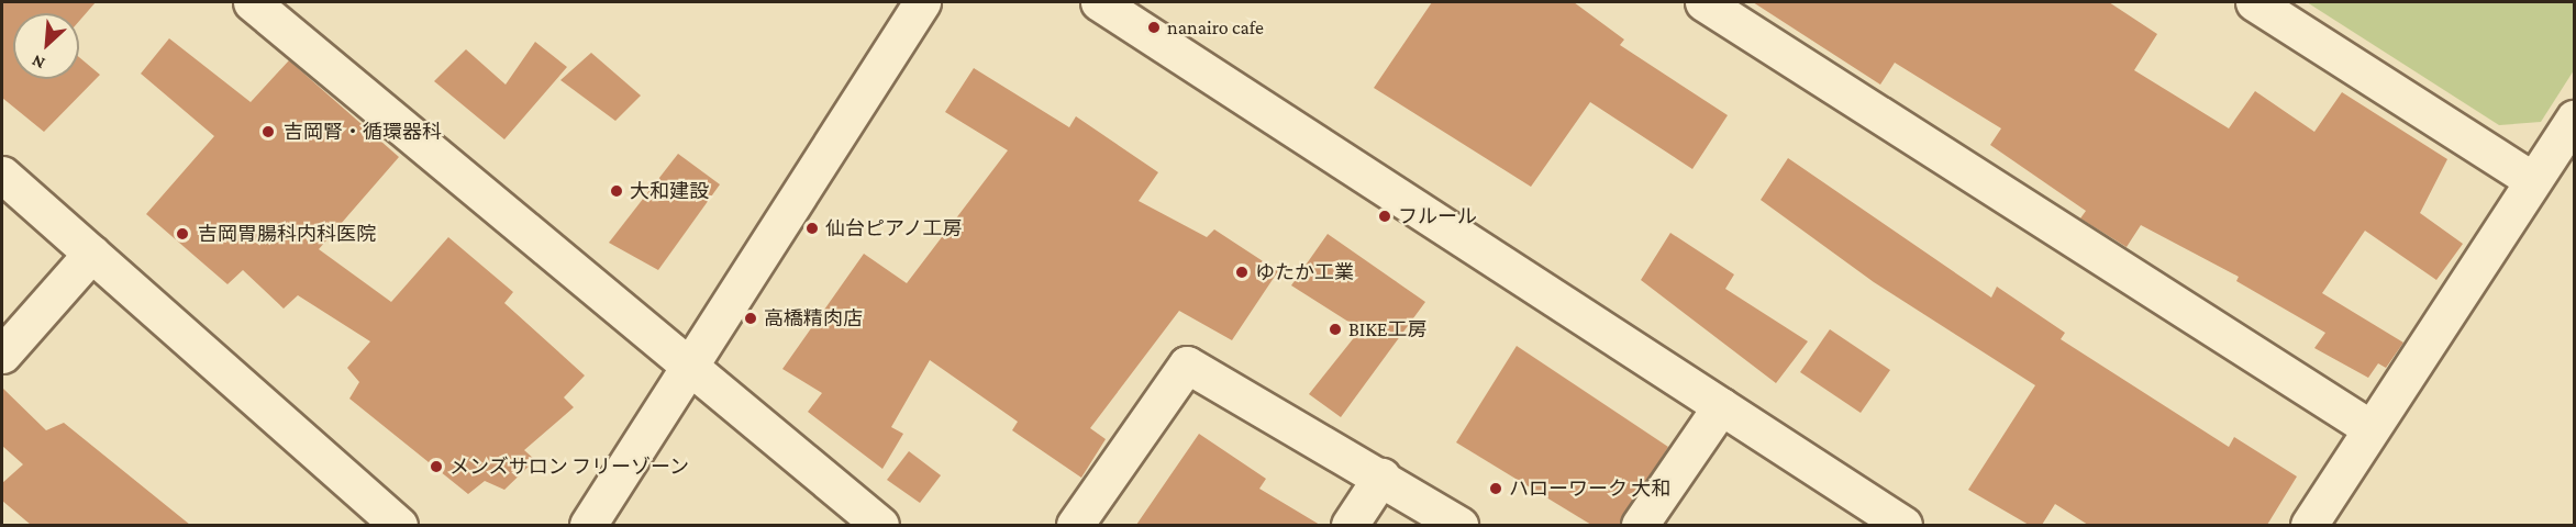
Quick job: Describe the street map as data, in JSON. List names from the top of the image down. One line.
{"places":["nanairo cafe","吉岡腎・循環器科","大和建設","フルール","仙台ピアノ工房","吉岡胃腸科内科医院","ゆたか工業","高橋精肉店","BIKE工房","メンズサロン フリーゾーン","ハローワーク 大和"],"north":"bottom left"}
